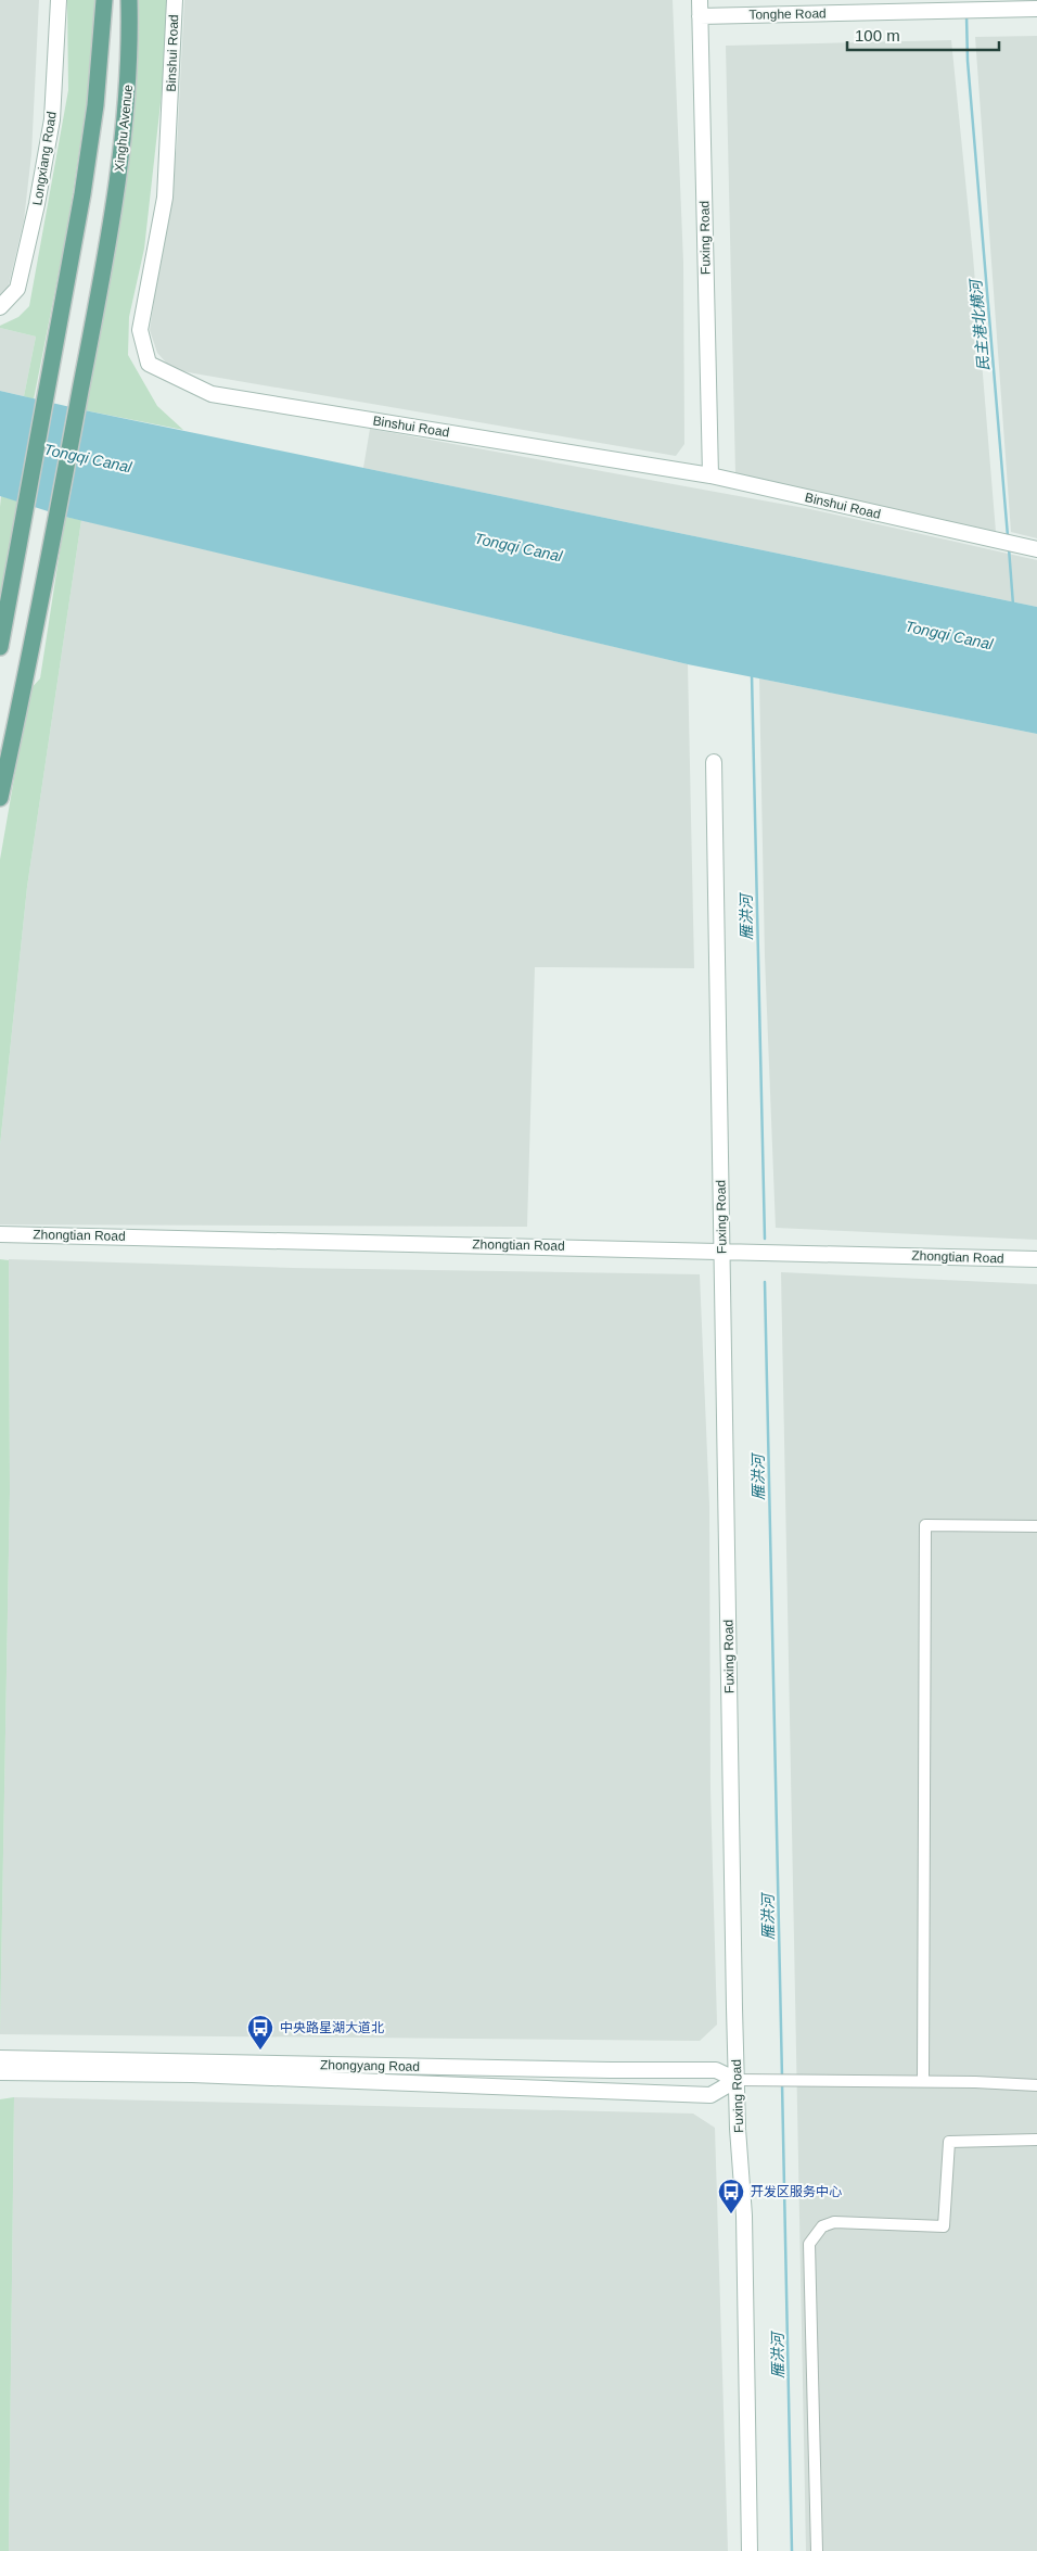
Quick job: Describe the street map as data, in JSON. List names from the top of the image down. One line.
{"streets":{"main road":["Xinghu Avenue"],"street":["Tonghe Road","Binshui Road","Longxiang Road","Fuxing Road","Zhongtian Road","Zhongyang Road"]},"crossings":[["Tonghe Road","Fuxing Road"],["Binshui Road","Fuxing Road"],["Fuxing Road","Zhongtian Road"],["Fuxing Road","Zhongyang Road"]],"water":["民主港北横河","Tongqi Canal","雁洪河"],"places":{"bus stop":["中央路星湖大道北","开发区服务中心"]},"scale_bar":"100 m"}
